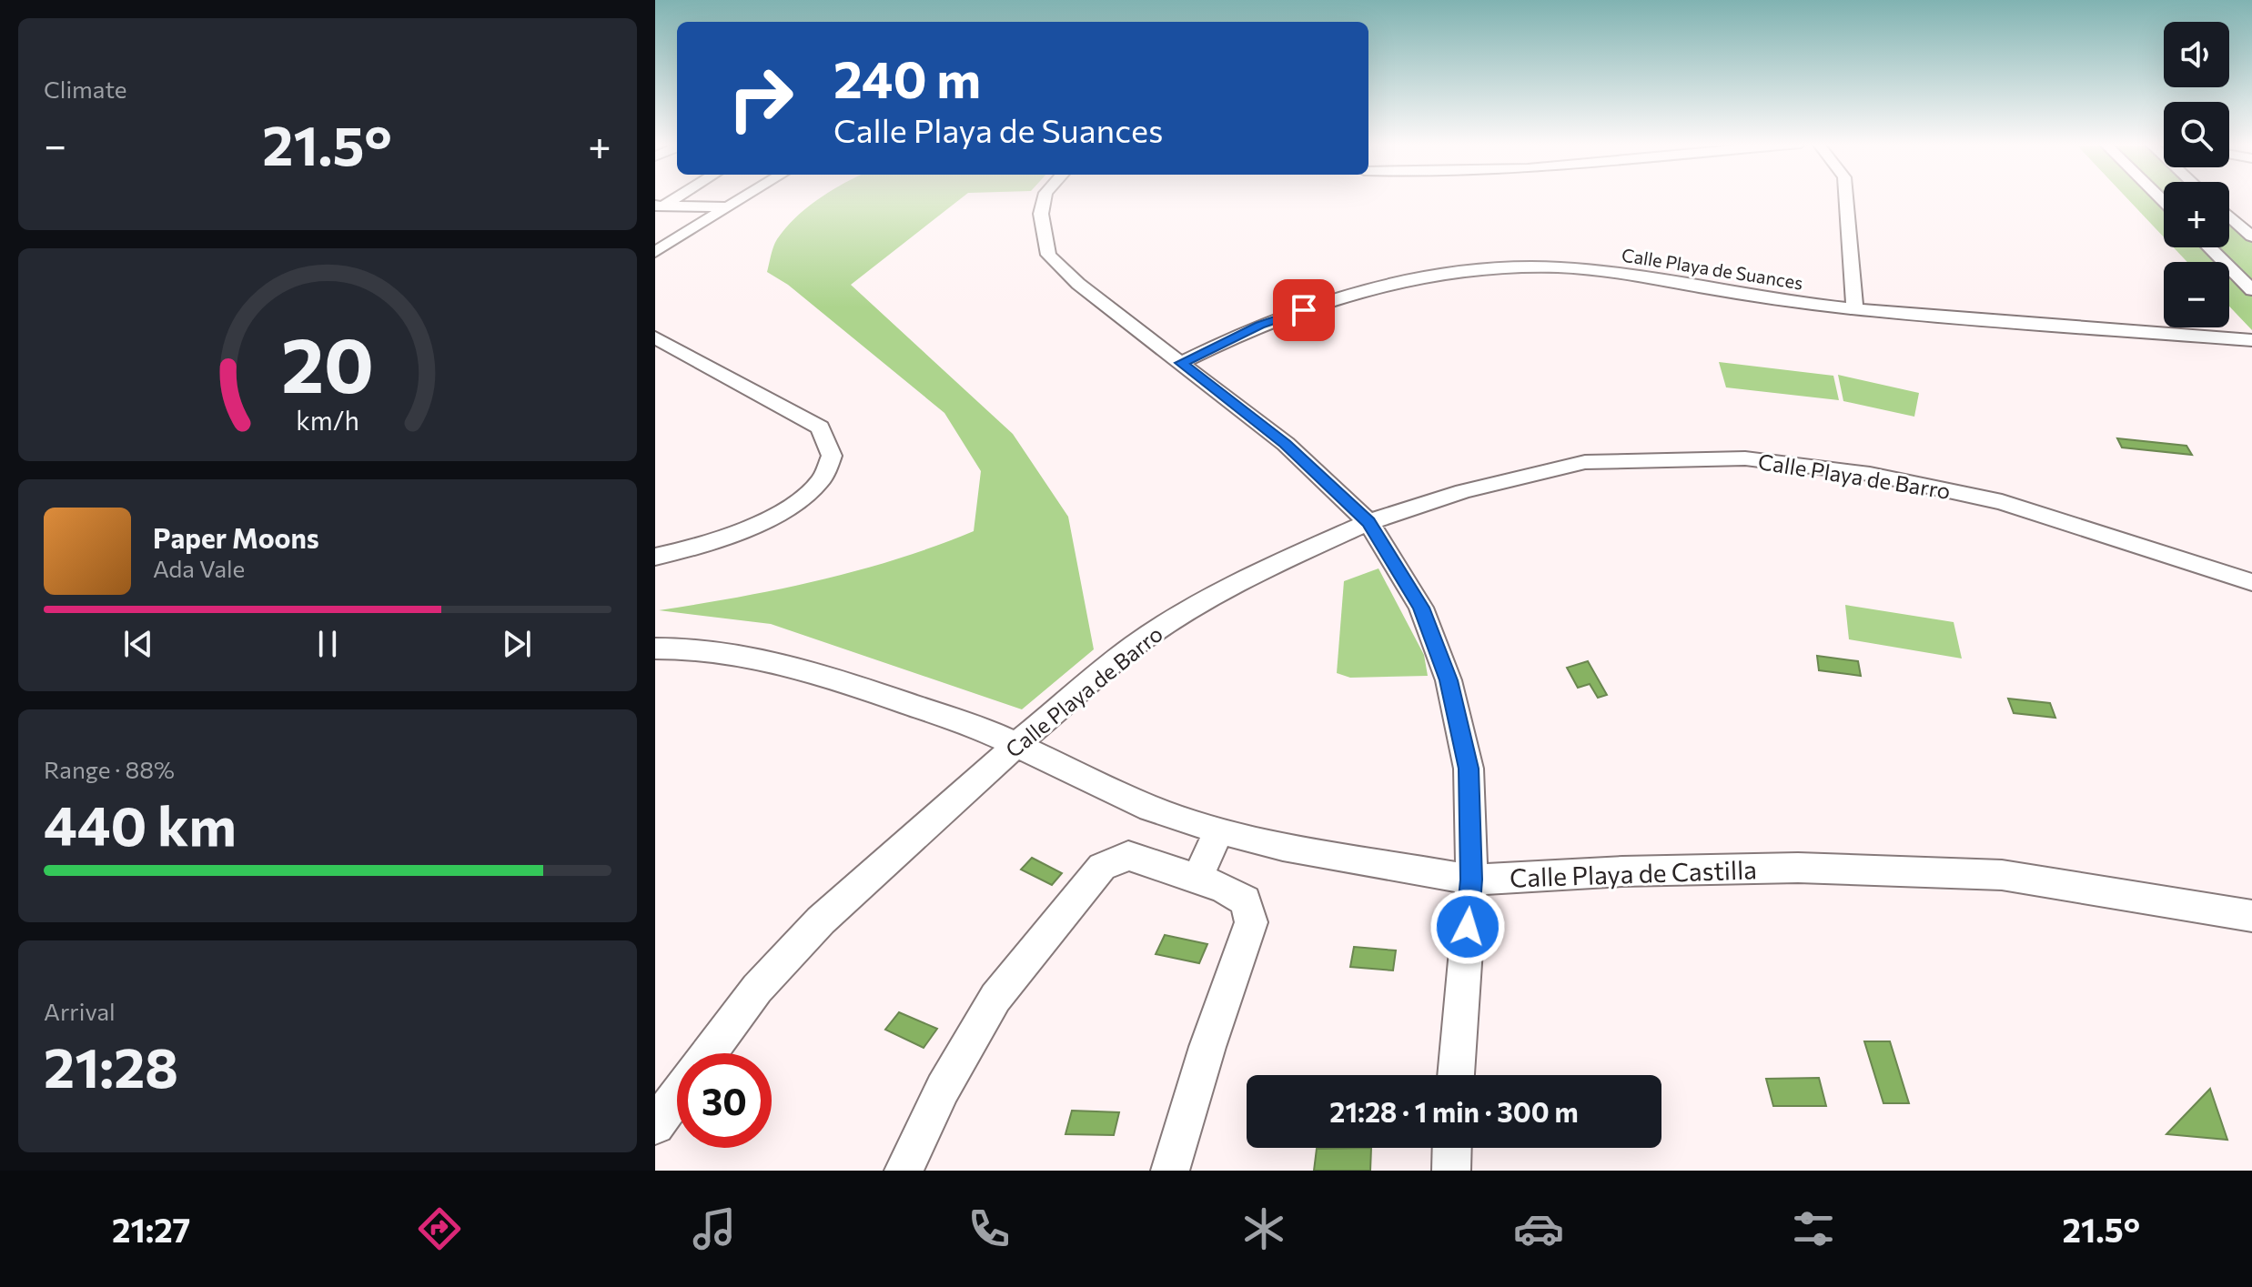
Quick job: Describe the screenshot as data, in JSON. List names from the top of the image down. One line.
{"streets":{"street":["Calle Playa de Suances","Calle Playa de Barro","Calle Playa de Castilla"]},"crossings":[["Calle Playa de Barro","Calle Playa de Castilla"]],"page":{"tile":["Climate",["Range · 88%","440 km"],["Arrival","21:28"]],"map_buttons":["+","−"],"turn":["240 m","Calle Playa de Suances"],"heat":["−","21.5°","+"],"song":["Paper Moons","Ada Vale"],"limit":"30","trip":"21:28 · 1 min · 300 m","tabs":["21:27","21.5°"],"gauge":["20","km/h"]}}
